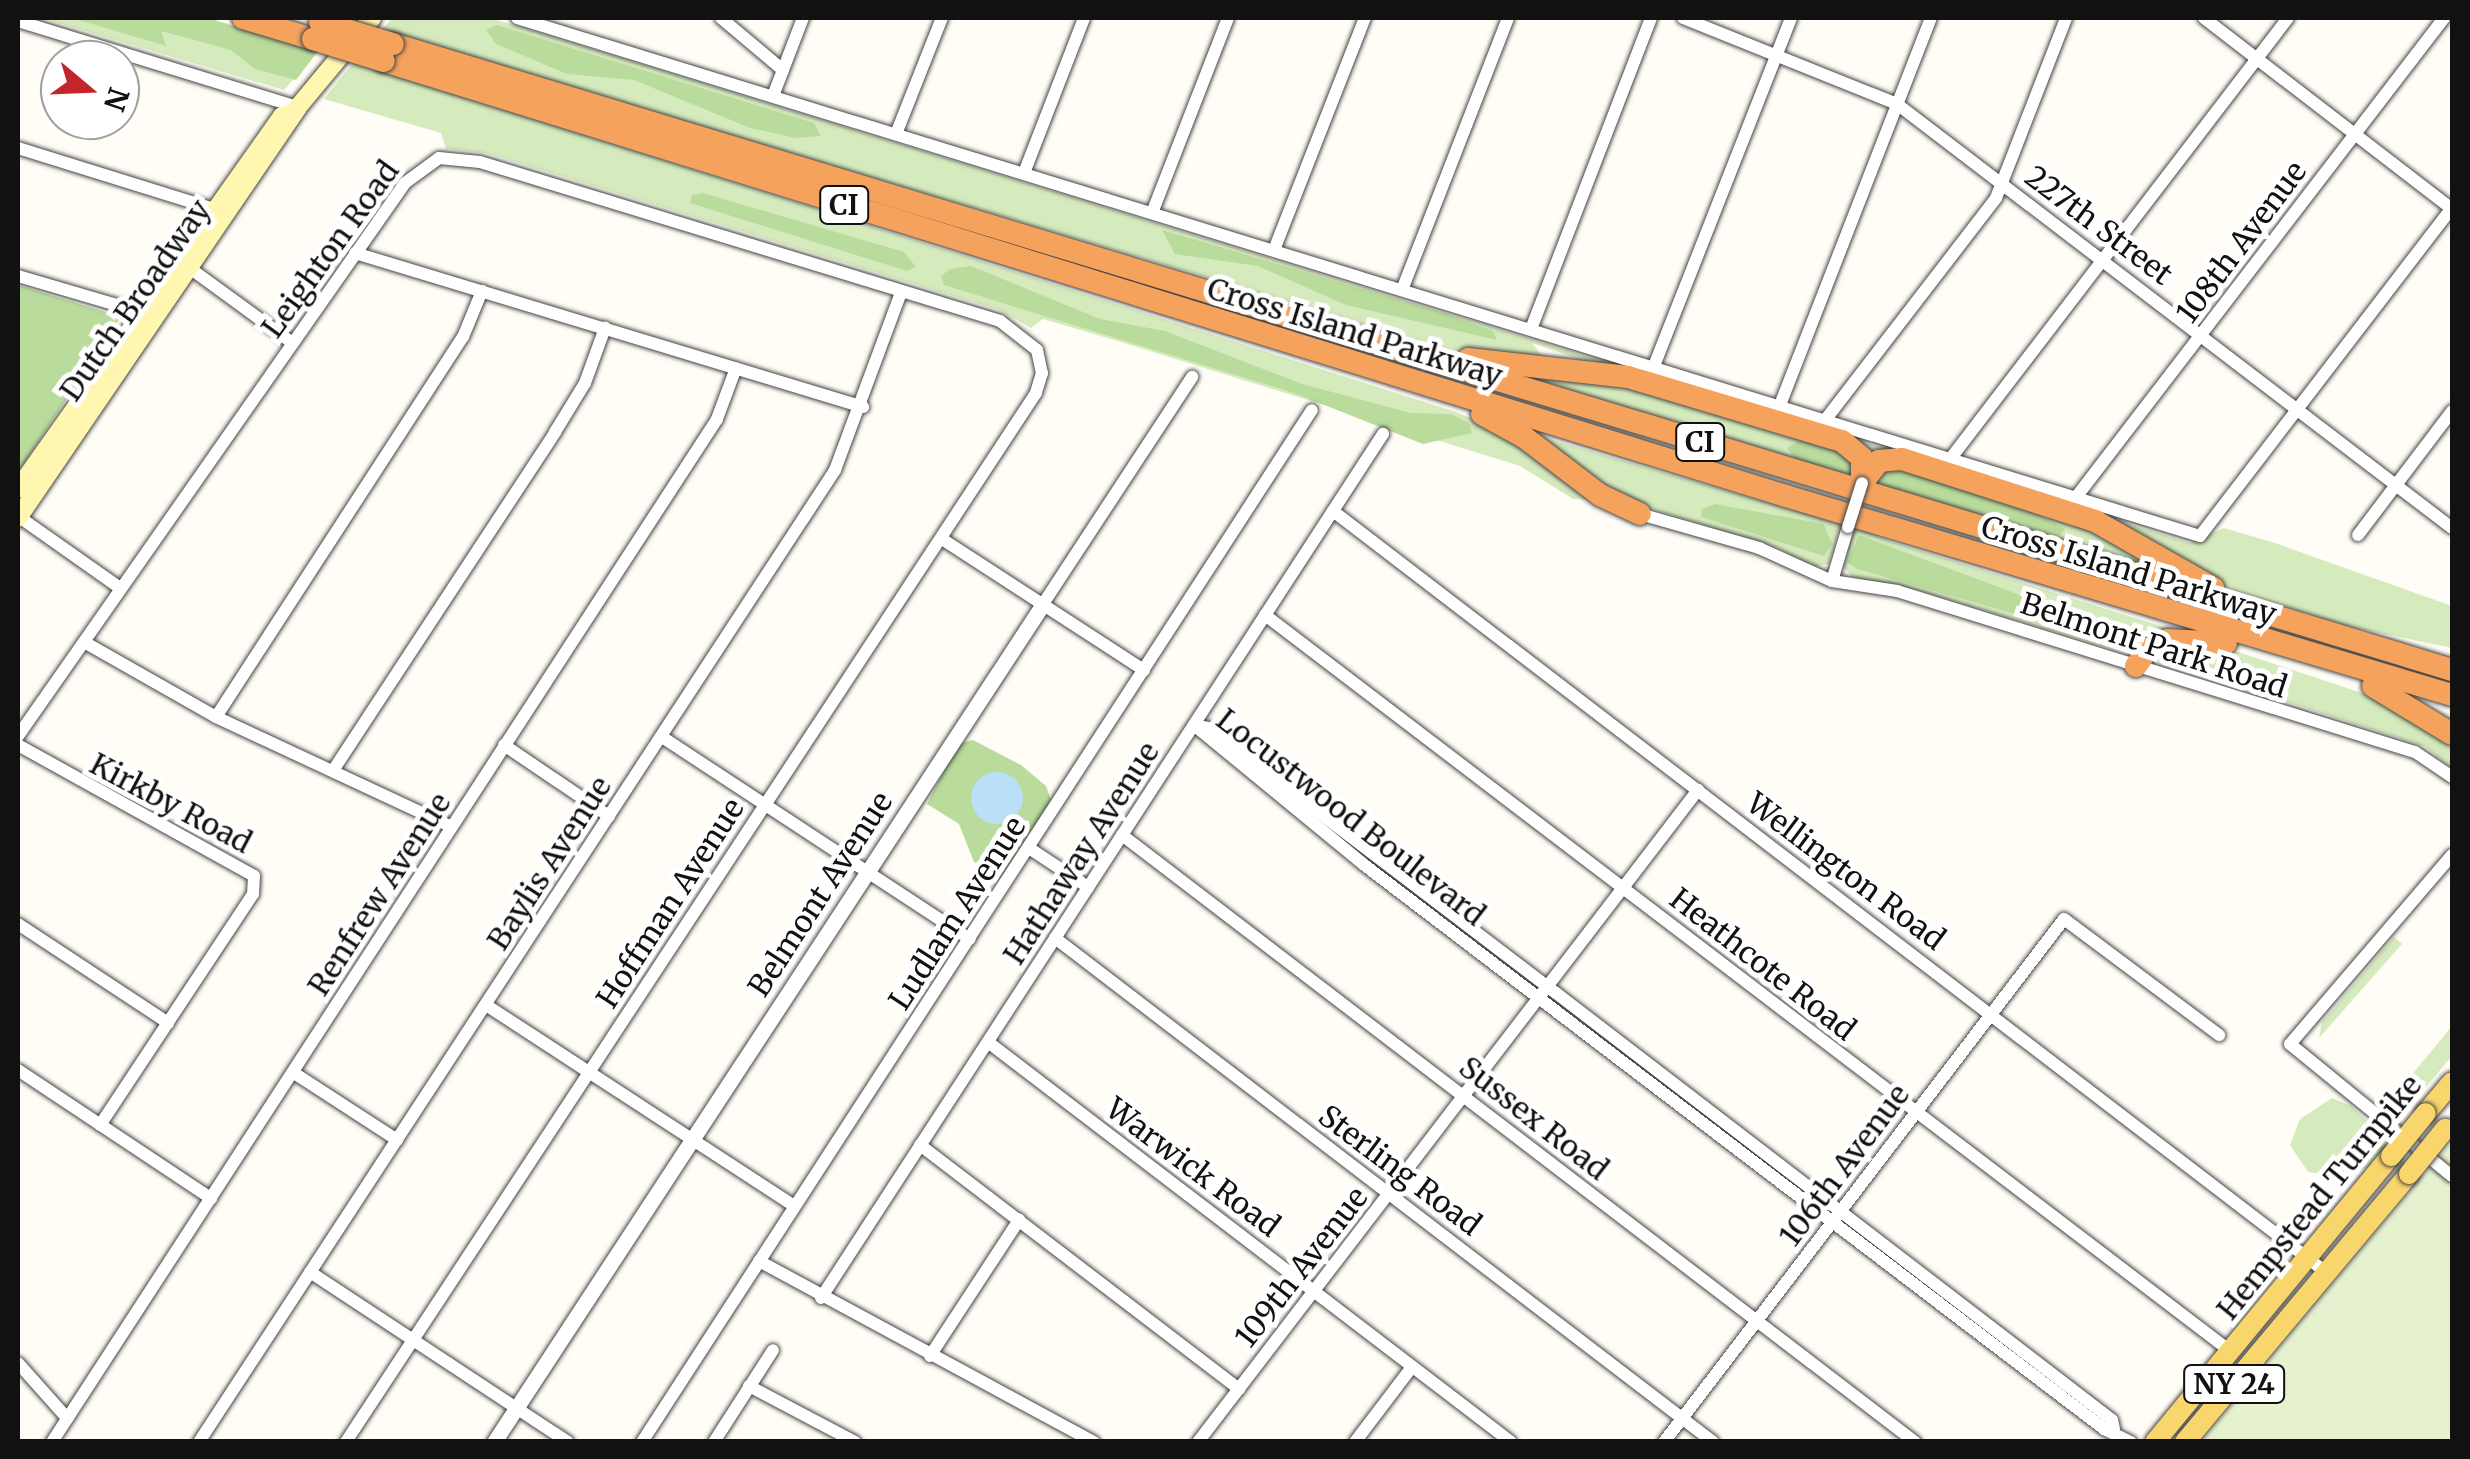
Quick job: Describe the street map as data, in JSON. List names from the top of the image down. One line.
{"streets":{"highway":["CI","Cross Island Parkway"],"main road":["Dutch Broadway","Hempstead Turnpike","NY 24"],"street":["227th Street","108th Avenue","Leighton Road","Belmont Park Road","Kirkby Road","Locustwood Boulevard","Hathaway Avenue","Baylis Avenue","Wellington Road","Renfrew Avenue","Belmont Avenue","Hoffman Avenue","Ludlam Avenue","Heathcote Road","Sussex Road","106th Avenue","Warwick Road","Sterling Road","109th Avenue"]},"crossings":[["227th Street","108th Avenue"],["227th Street","Cross Island Parkway"],["108th Avenue","Cross Island Parkway"],["Leighton Road","Baylis Avenue"],["Leighton Road","Hoffman Avenue"],["Locustwood Boulevard","Hathaway Avenue"],["Locustwood Boulevard","106th Avenue"],["Locustwood Boulevard","109th Avenue"],["Hathaway Avenue","Wellington Road"],["Hathaway Avenue","Heathcote Road"],["Hathaway Avenue","Sussex Road"],["Hathaway Avenue","Warwick Road"],["Hathaway Avenue","Sterling Road"],["Wellington Road","106th Avenue"],["Wellington Road","Hempstead Turnpike"],["Wellington Road","109th Avenue"],["Heathcote Road","106th Avenue"],["Heathcote Road","Hempstead Turnpike"],["Heathcote Road","109th Avenue"],["Sussex Road","106th Avenue"],["Sussex Road","109th Avenue"],["106th Avenue","Sterling Road"],["Warwick Road","109th Avenue"],["Sterling Road","109th Avenue"]],"north":"right"}
